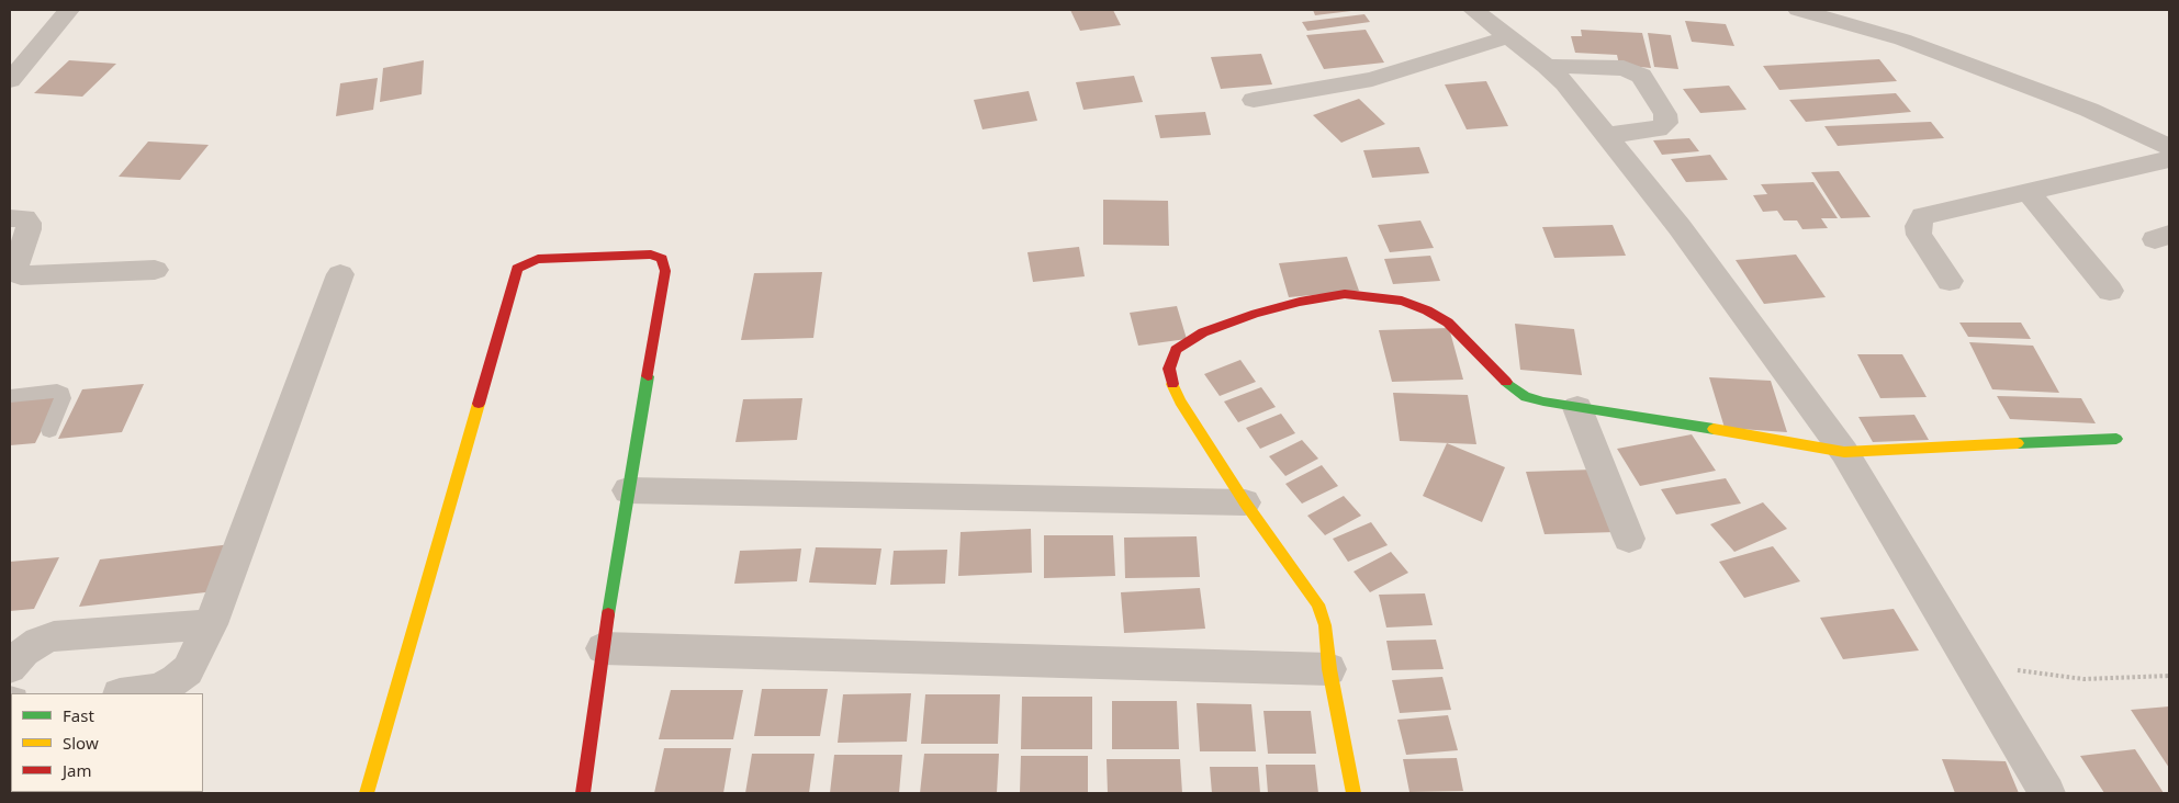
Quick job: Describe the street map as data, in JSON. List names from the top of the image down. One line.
{"legend":["Fast","Slow","Jam"]}
